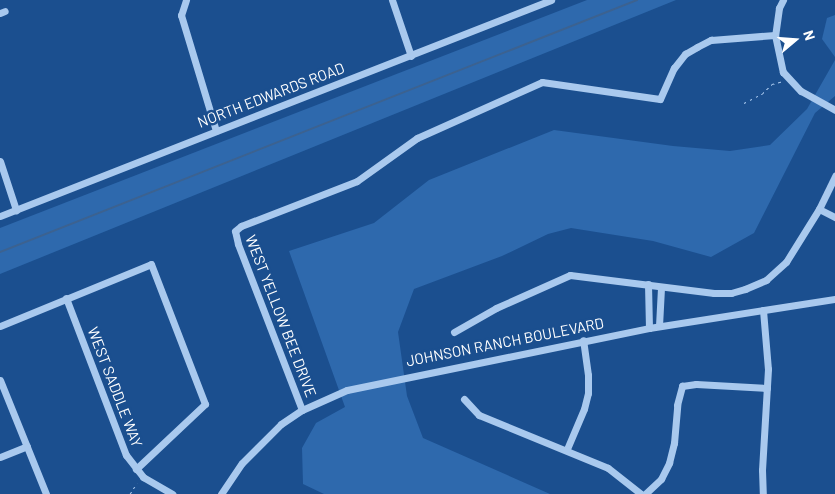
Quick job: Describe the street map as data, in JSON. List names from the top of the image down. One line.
{"streets":{"street":["NORTH EDWARDS ROAD","WEST YELLOW BEE DRIVE","JOHNSON RANCH BOULEVARD","WEST SADDLE WAY"]},"crossings":[["WEST YELLOW BEE DRIVE","JOHNSON RANCH BOULEVARD"]],"north":"right"}
